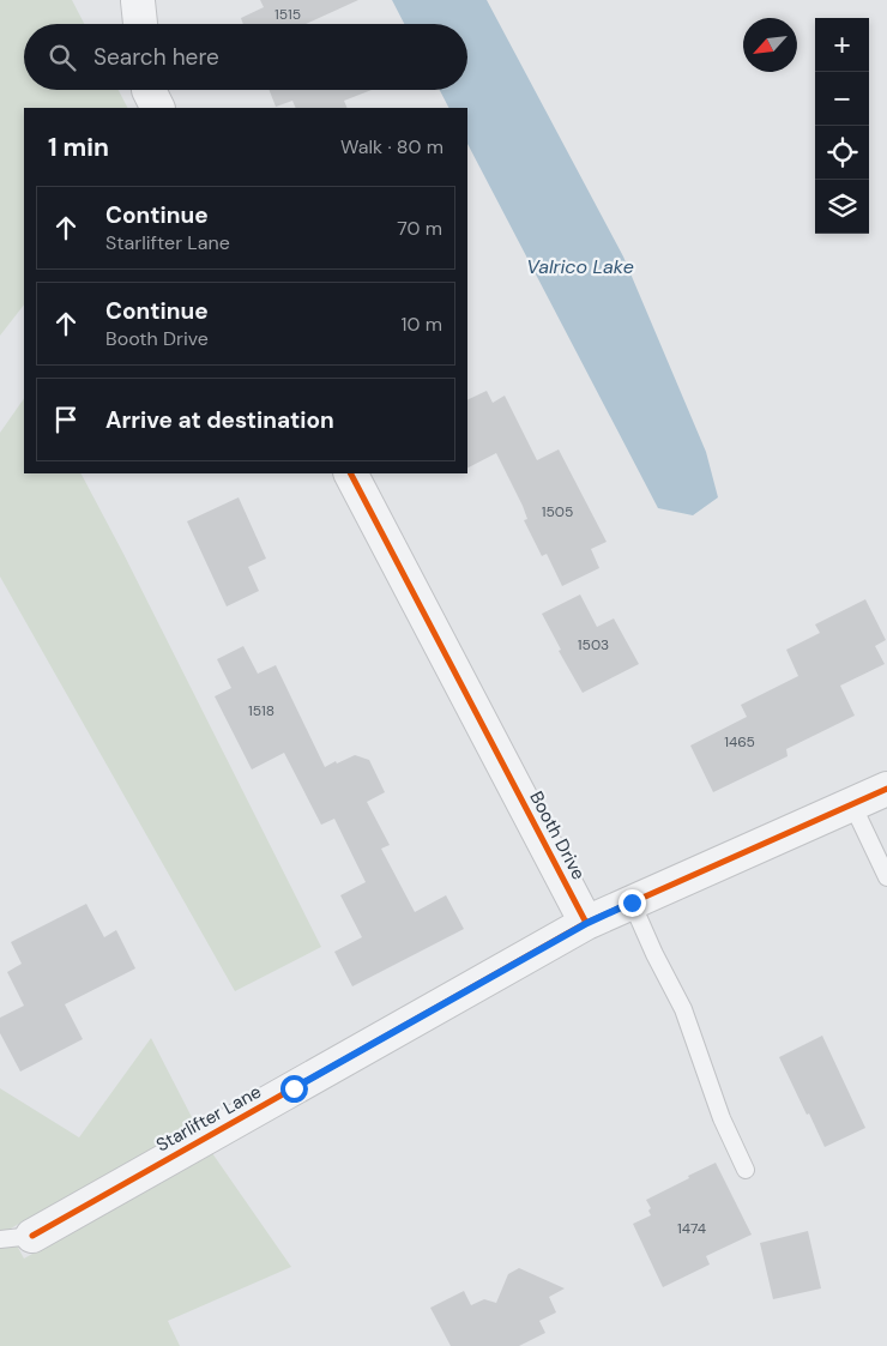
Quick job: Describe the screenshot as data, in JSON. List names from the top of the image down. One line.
{"streets":{"street":["Booth Drive","Starlifter Lane"]},"crossings":[["Booth Drive","Starlifter Lane"]],"water":["Valrico Lake"],"house_numbers":["1515","1505","1503","1518","1465","1474"],"north":"bottom left","page":{"map_buttons":["+","−"],"search":"Search here","heading":["1 min","Walk · 80 m"],"list":[["Continue","Starlifter Lane","70 m"],["Continue","Booth Drive","10 m"],"Arrive at destination"]}}
